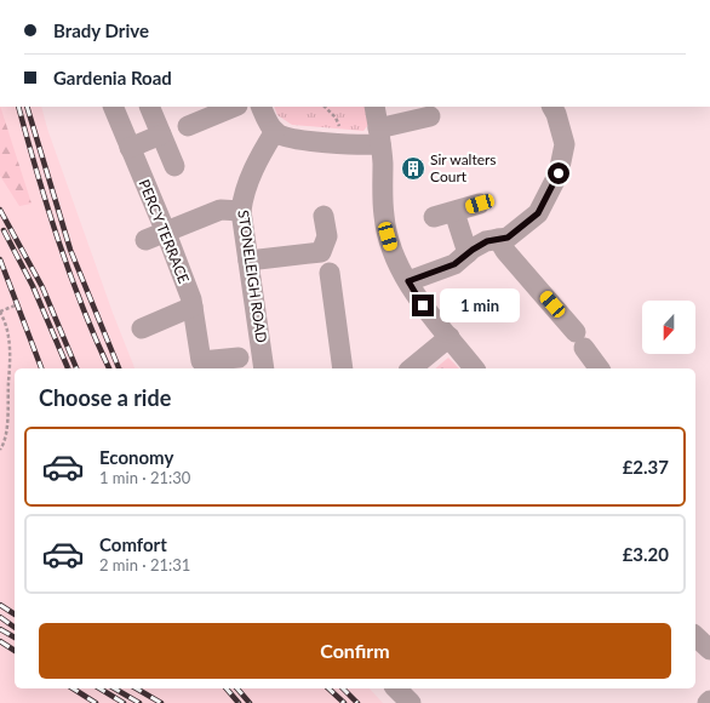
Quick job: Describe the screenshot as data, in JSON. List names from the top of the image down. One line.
{"streets":{"street":["PERCY TERRACE","STONELEIGH ROAD"]},"places":{"building":["Sir walters Court"]},"north":"bottom","page":{"banner":["Brady Drive","Gardenia Road"],"bubble":"1 min","heading":"Choose a ride","list":[{"name":"Economy","note":"1 min · 21:30","value":"£2.37"},{"name":"Comfort","note":"2 min · 21:31","value":"£3.20"}],"buttons":"Confirm"}}
